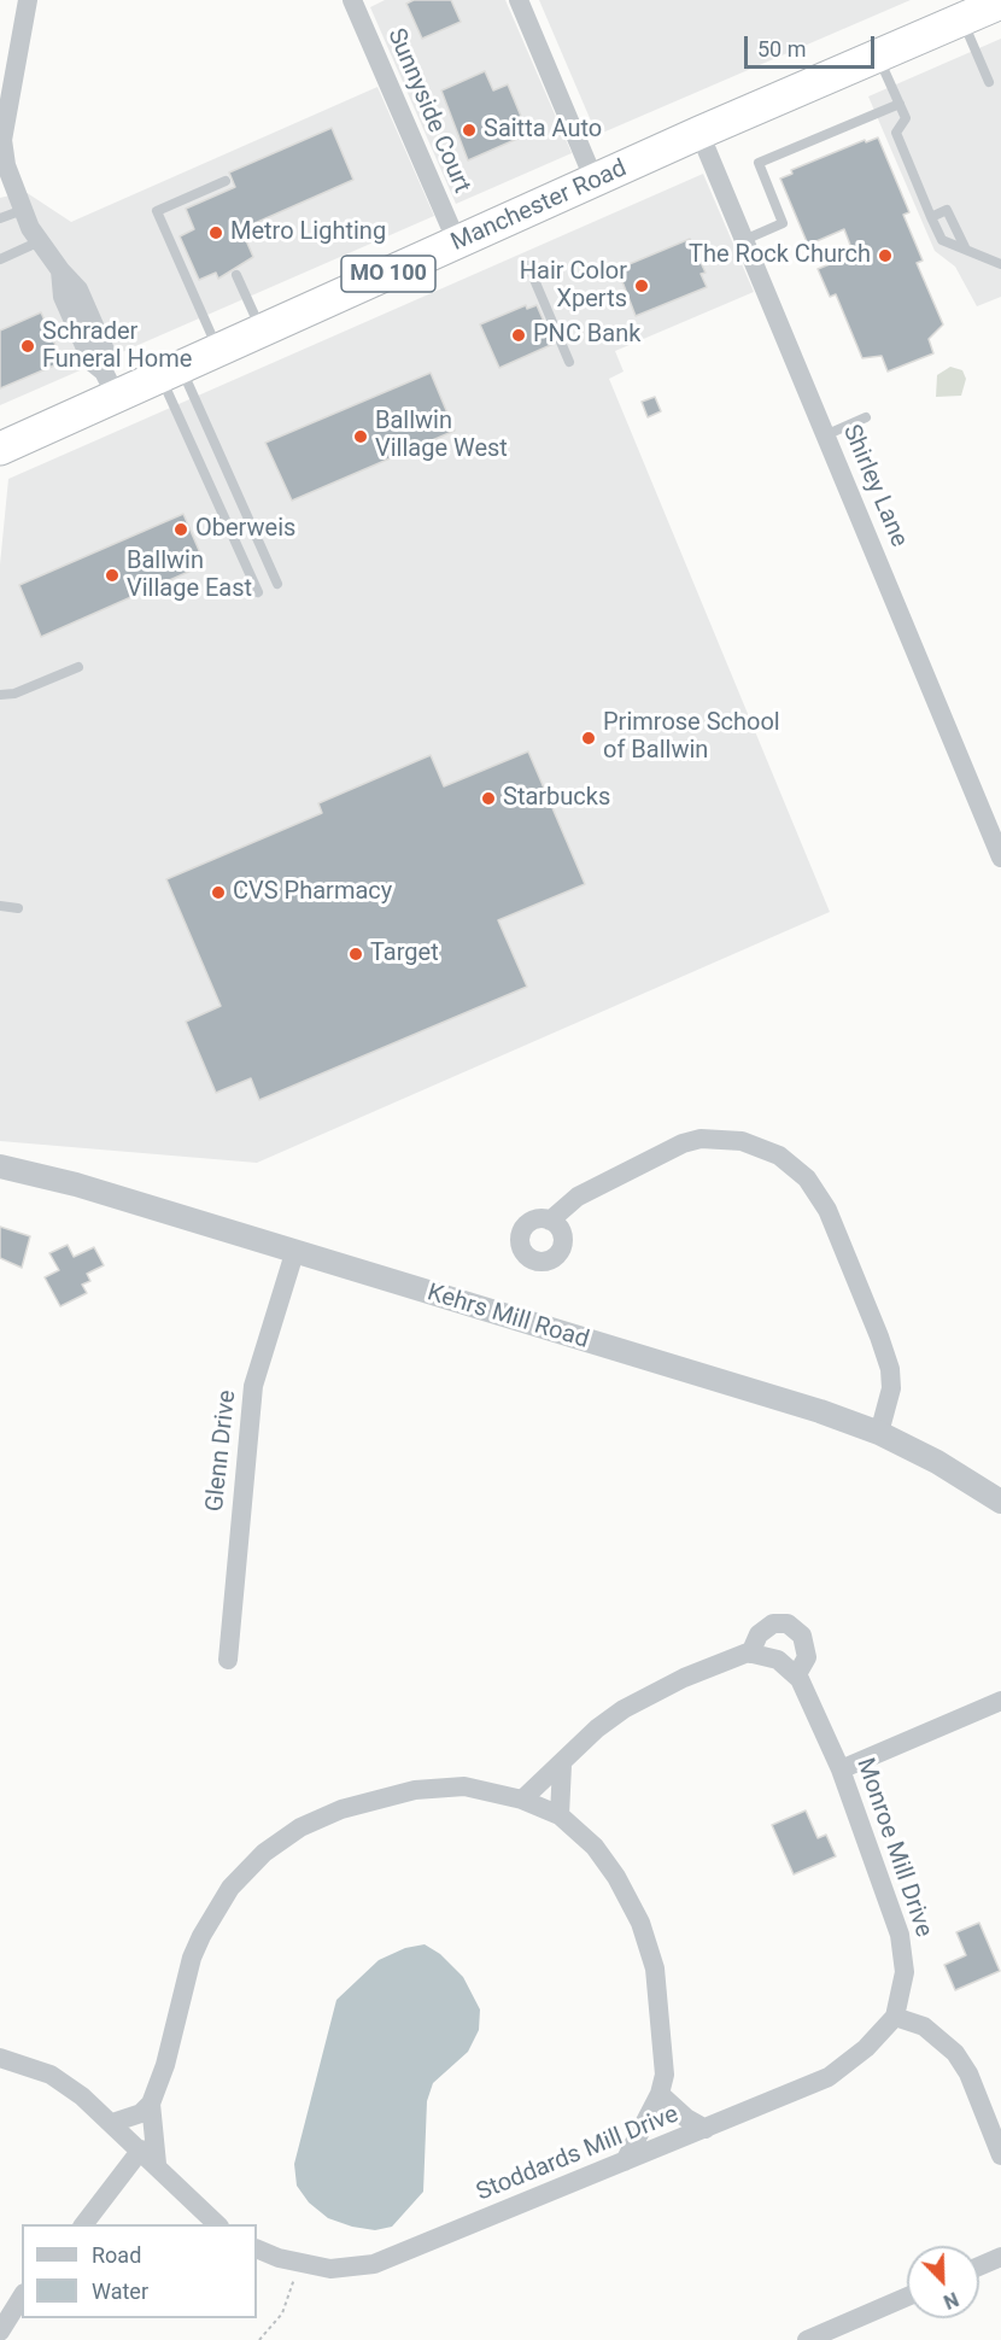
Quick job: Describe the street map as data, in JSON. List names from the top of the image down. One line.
{"streets":{"highway":["Manchester Road","MO 100"],"street":["Sunnyside Court","Shirley Lane","Kehrs Mill Road","Glenn Drive","Monroe Mill Drive","Stoddards Mill Drive"]},"crossings":[["Sunnyside Court","Manchester Road"],["Manchester Road","Shirley Lane"],["Kehrs Mill Road","Glenn Drive"],["Monroe Mill Drive","Stoddards Mill Drive"]],"places":["Saitta Auto","Metro Lighting","The Rock Church","Hair Color Xperts","PNC Bank","Schrader Funeral Home","Ballwin Village West","Oberweis","Ballwin Village East","Primrose School of Ballwin","Starbucks","CVS Pharmacy","Target"],"legend":["Road","Water"],"scale_bar":"50 m","north":"bottom right"}
